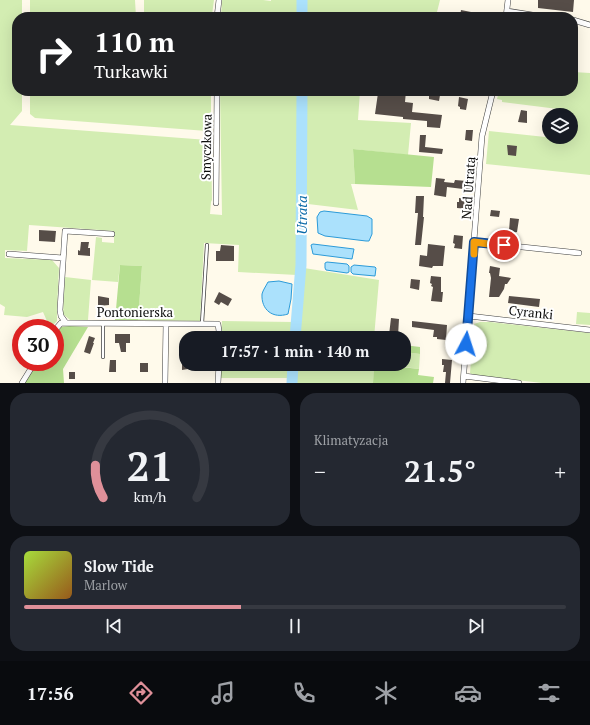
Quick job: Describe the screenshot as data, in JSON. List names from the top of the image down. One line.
{"streets":{"street":["Smyczkowa","Nad Utratą","Pontonierska","Cyranki"]},"crossings":[["Nad Utratą","Cyranki"]],"water":["Utrata"],"page":{"turn":["110 m","Turkawki"],"limit":"30","trip":"17:57 · 1 min · 140 m","tile":"Klimatyzacja","heat":["−","21.5°","+"],"song":["Slow Tide","Marlow"],"tabs":"17:56","gauge":["21","km/h"]}}
